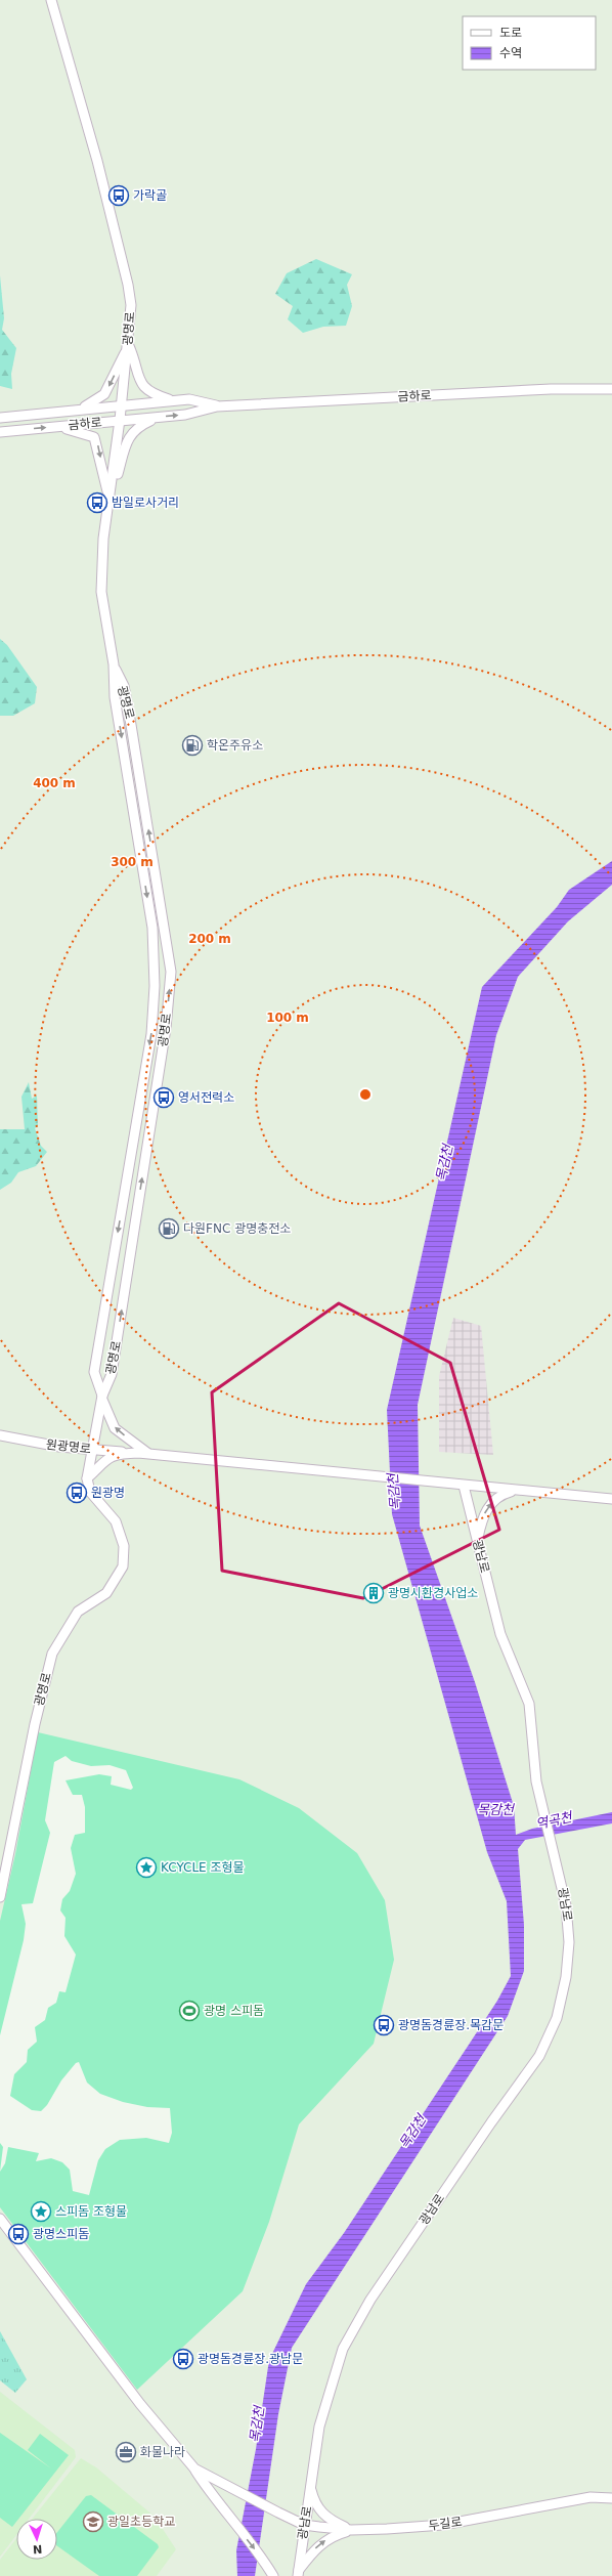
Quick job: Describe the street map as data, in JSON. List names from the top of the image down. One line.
{"streets":{"main road":["광명로","금하로","원광명로","광남로","두길로"]},"crossings":[["광명로","금하로"],["광명로","원광명로"],["광남로","두길로"]],"water":["목감천","역곡천"],"places":{"bus stop":["가락골","밤일로사거리","영서전력소","원광명","광명돔경륜장.목감문","광명스피돔","광명돔경륜장.광남문"],"fuel station":["학온주유소","다원FNC 광명충전소"],"building":["광명시환경사업소"],"place":["KCYCLE 조형물","스피돔 조형물"],"sports":["광명 스피돔"],"office":["화물나라"],"school or university":["광일초등학교"]},"legend":["도로","수역"],"north":"bottom","rings":["400 m","300 m","200 m","100 m"]}
